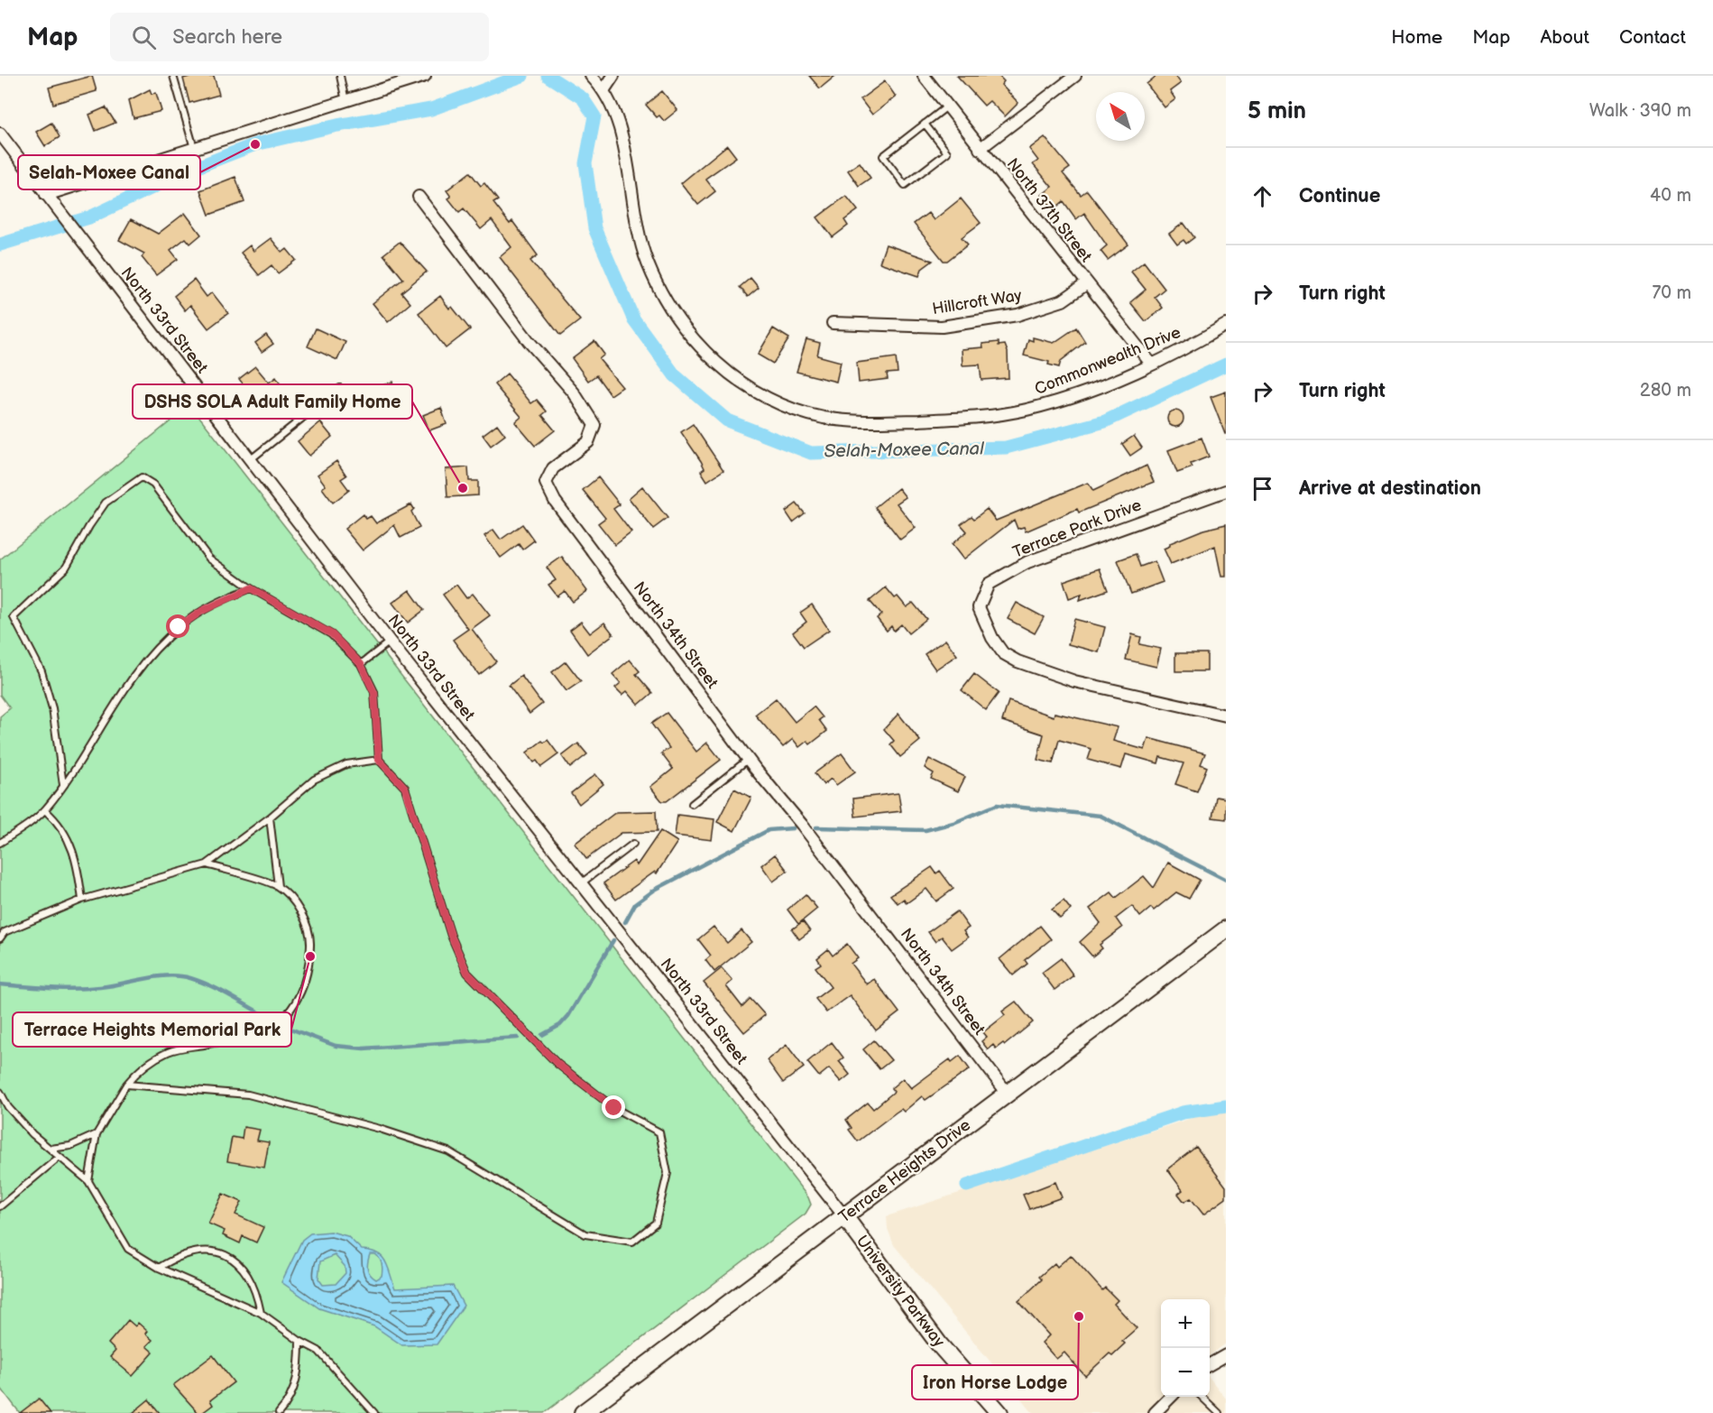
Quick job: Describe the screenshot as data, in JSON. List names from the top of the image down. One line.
{"streets":{"main road":["Terrace Heights Drive","University Parkway"],"street":["North 37th Street","Hillcroft Way","North 33rd Street","Commonwealth Drive","Terrace Park Drive","North 34th Street"]},"crossings":[["North 37th Street","Hillcroft Way"],["North 37th Street","Commonwealth Drive"],["North 33rd Street","Terrace Heights Drive"],["North 33rd Street","University Parkway"],["North 34th Street","Terrace Heights Drive"],["Terrace Heights Drive","University Parkway"]],"water":["Selah-Moxee Canal"],"places":["Selah-Moxee Canal","DSHS SOLA Adult Family Home","Terrace Heights Memorial Park","Iron Horse Lodge"],"north":"top left","page":{"header":"Map","search":"Search here","nav":["Home","Map","About","Contact"],"heading":["5 min","Walk · 390 m"],"list":[["Continue","40 m"],["Turn right","70 m"],["Turn right","280 m"],"Arrive at destination"],"map_buttons":["+","−"]}}
